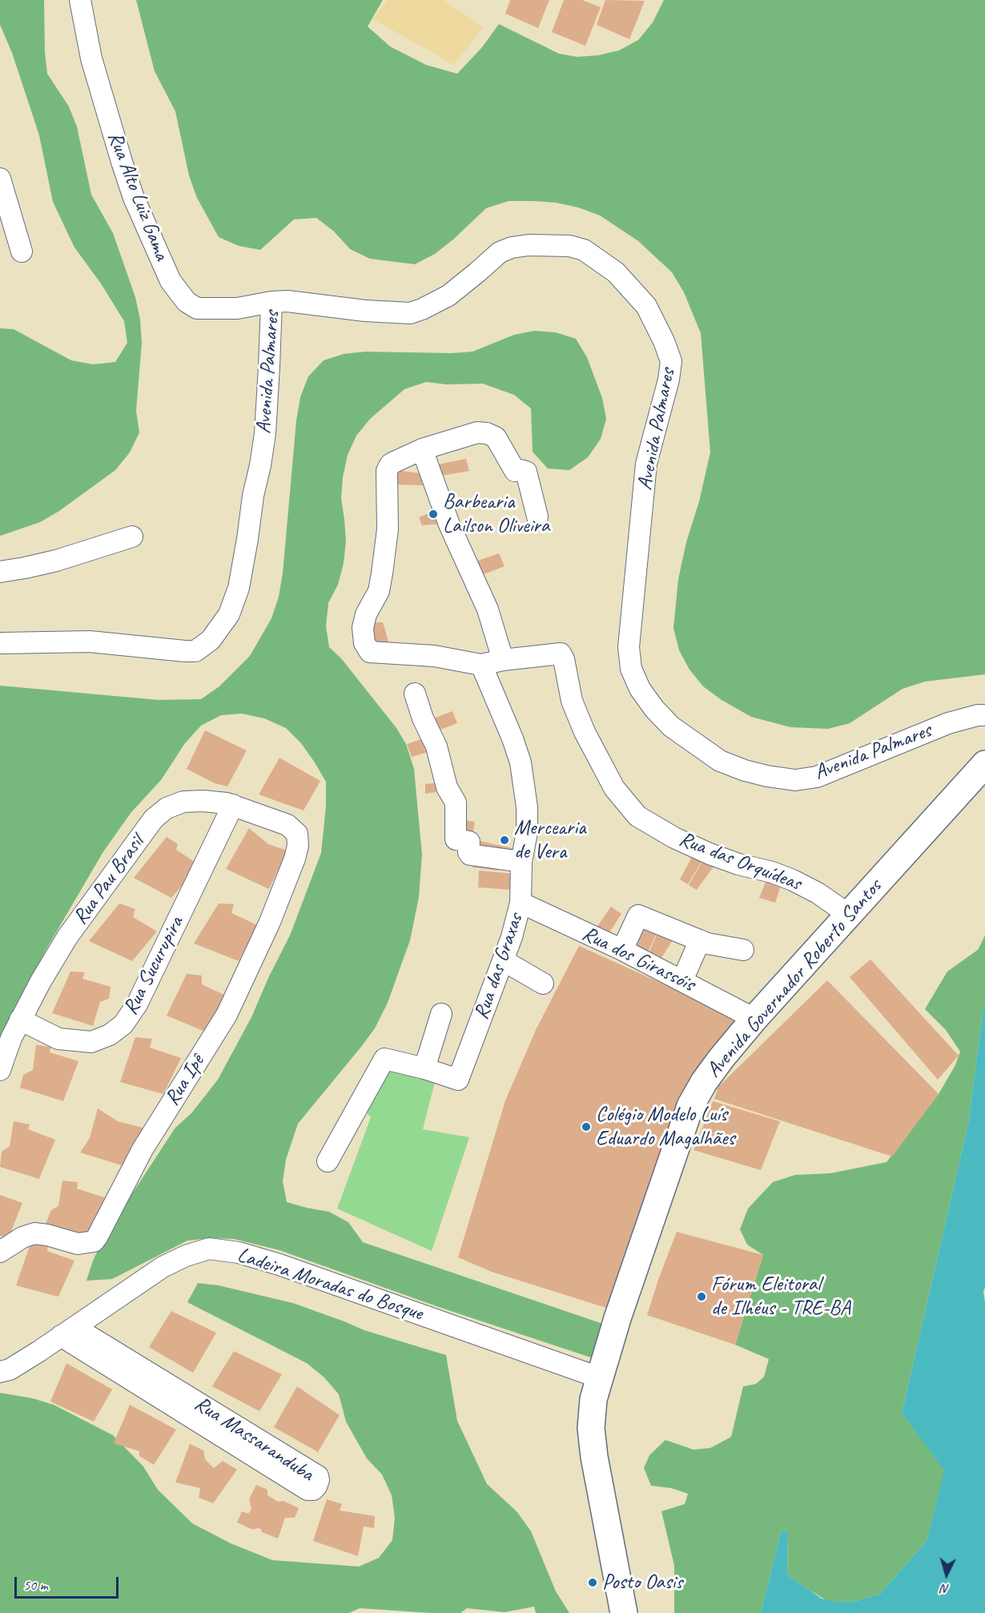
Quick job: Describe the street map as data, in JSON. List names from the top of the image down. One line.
{"streets":{"main road":["Avenida Governador Roberto Santos"],"street":["Rua Alto Luiz Gama","Avenida Palmares","Rua das Orquídeas","Rua Pau Brasil","Rua dos Girassóis","Rua Sucurupira","Rua das Graxas","Rua Ipê","Ladeira Moradas do Bosque","Rua Massaranduba"]},"crossings":[["Rua Alto Luiz Gama","Avenida Palmares"],["Rua das Orquídeas","Avenida Governador Roberto Santos"],["Rua Pau Brasil","Rua Sucurupira"],["Rua Pau Brasil","Rua Ipê"],["Rua dos Girassóis","Rua das Graxas"],["Rua dos Girassóis","Avenida Governador Roberto Santos"],["Avenida Governador Roberto Santos","Ladeira Moradas do Bosque"],["Ladeira Moradas do Bosque","Rua Massaranduba"]],"places":["Barbearia Lailson Oliveira","Mercearia de Vera","Colégio Modelo Luís Eduardo Magalhães","Fórum Eleitoral de Ilhéus - TRE-BA","Posto Oasis"],"scale_bar":"50 m","north":"bottom"}
